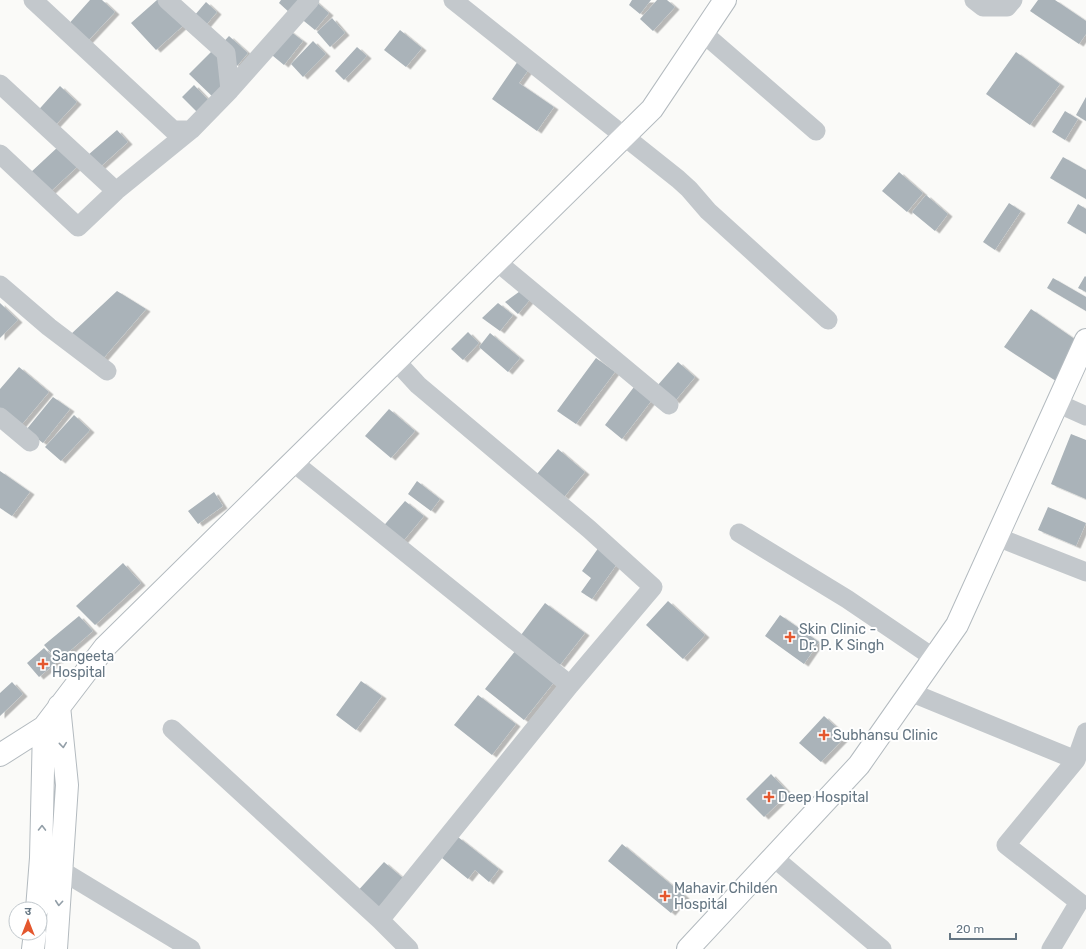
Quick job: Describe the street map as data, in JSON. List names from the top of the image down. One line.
{"places":{"health":["Skin Clinic - Dr. P. K Singh","Sangeeta Hospital","Subhansu Clinic","Deep Hospital","Mahavir Childen Hospital"]},"scale_bar":"20 m","north":"top"}
